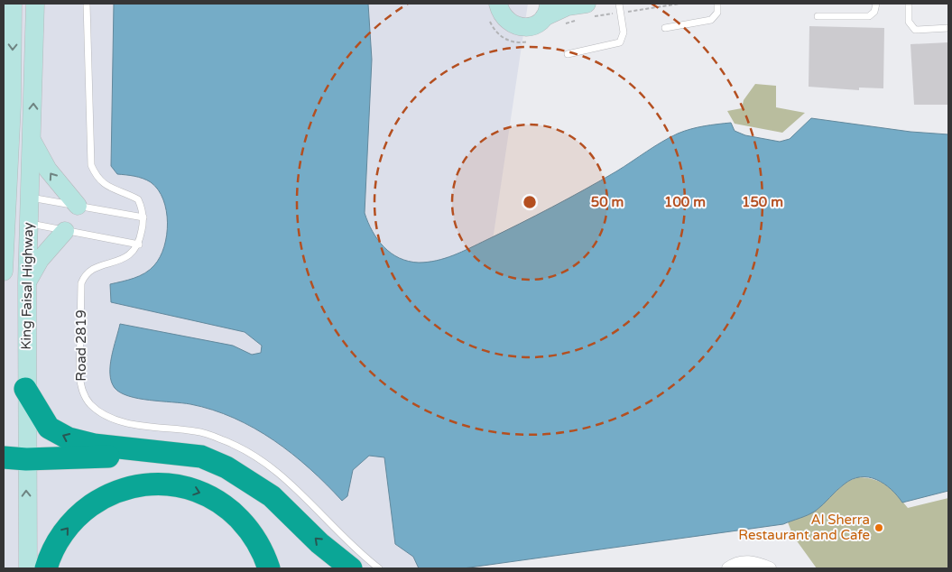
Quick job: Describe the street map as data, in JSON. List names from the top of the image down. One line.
{"streets":{"main road":["King Faisal Highway"],"lane":["Road 2819"]},"places":["Al Sherra Restaurant and Cafe"],"rings":["50 m","100 m","150 m"]}
